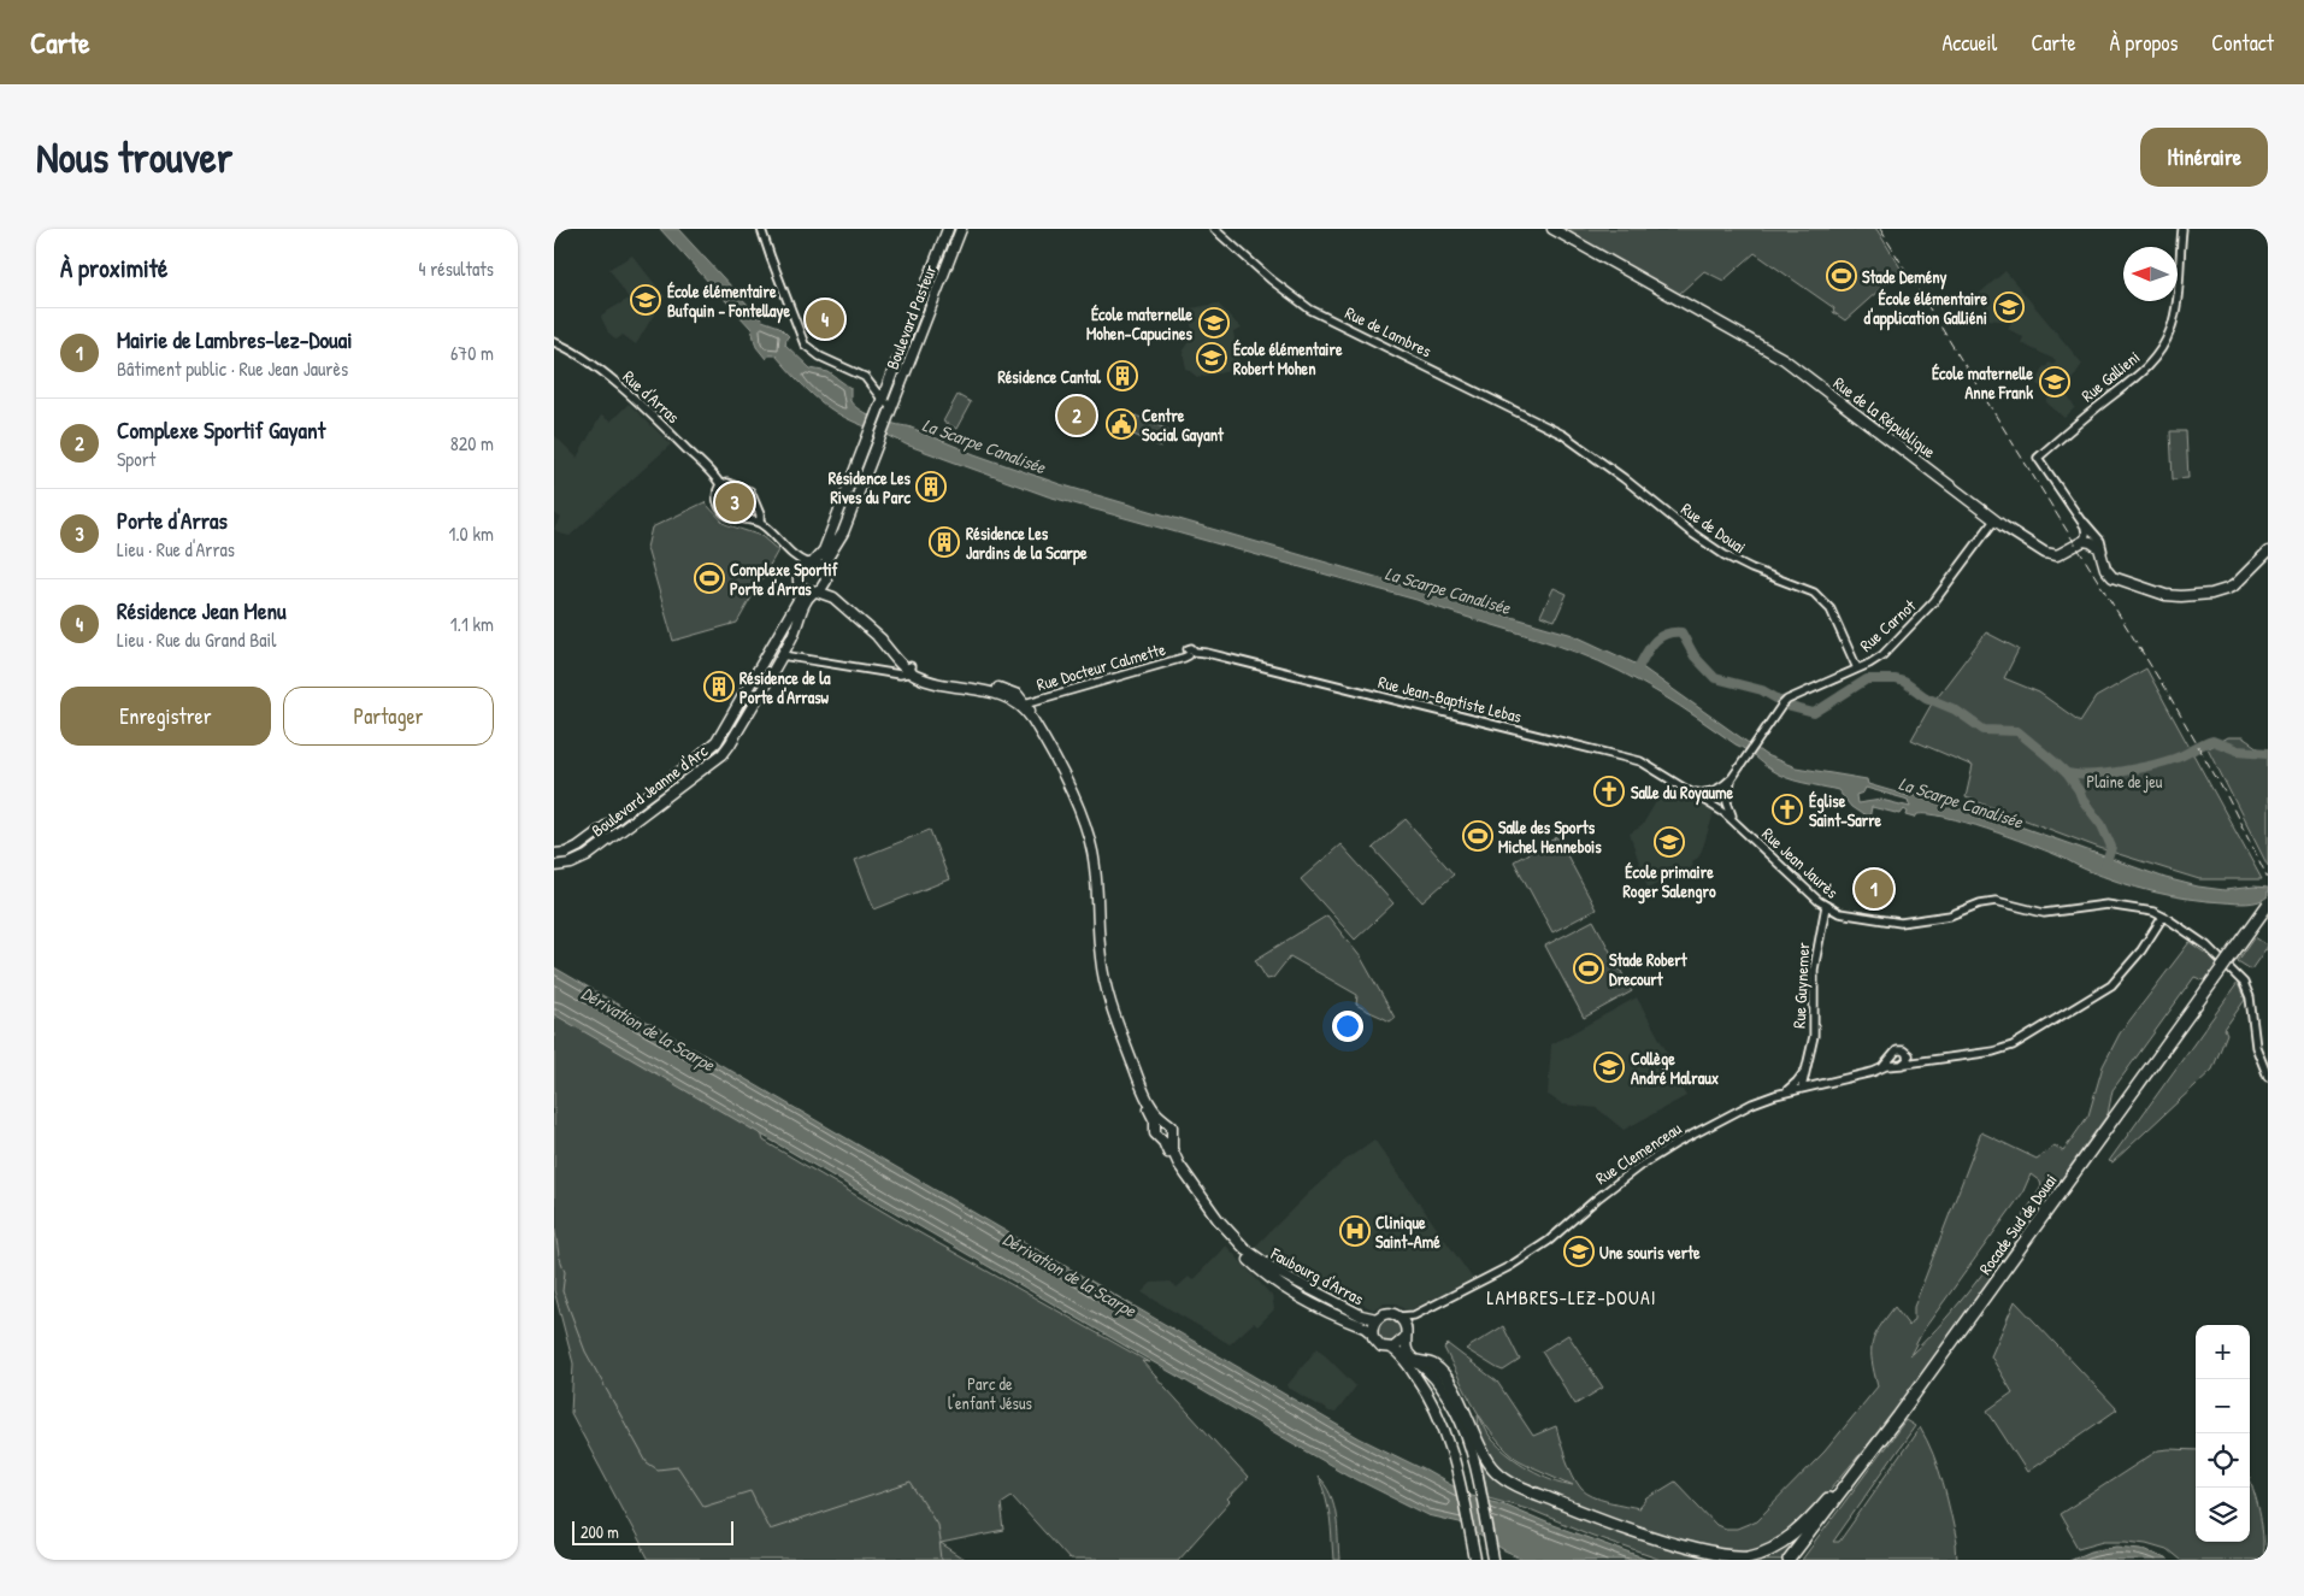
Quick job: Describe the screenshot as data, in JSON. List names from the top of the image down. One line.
{"streets":{"highway":["Rocade Sud de Douai"],"main road":["Boulevard Pasteur","Rue de la République","Boulevard Jeanne d'Arc","Faubourg d'Arras"],"street":["Rue de Lambres","Rue Gallieni","Rue d'Arras","Rue de Douai","Rue Carnot","Rue Docteur Calmette","Rue Jean-Baptiste Lebas","Rue Jean Jaurès","Rue Guynemer","Rue Clemenceau"]},"crossings":[["Boulevard Pasteur","Boulevard Jeanne d'Arc"],["Rue de Lambres","Rue de Douai"],["Rue de la République","Rue Carnot"],["Rue de Douai","Rue Carnot"],["Rue Carnot","Rue Jean-Baptiste Lebas"],["Rue Carnot","Rue Jean Jaurès"],["Rue Docteur Calmette","Rue Jean-Baptiste Lebas"],["Rue Jean-Baptiste Lebas","Rue Jean Jaurès"],["Rue Jean Jaurès","Rue Guynemer"],["Rue Jean Jaurès","Rue Clemenceau"],["Rue Guynemer","Rue Clemenceau"],["Rue Clemenceau","Faubourg d'Arras"]],"districts":["LAMBRES-LEZ-DOUAI"],"water":["La Scarpe Canalisée","Dérivation de la Scarpe"],"parks":["Plaine de jeu","Parc de l'enfant Jésus"],"places":{"sports":["Stade Demény","Complexe Sportif Porte d'Arras","Salle des Sports Michel Hennebois","Stade Robert Drecourt"],"school or university":["École élémentaire Bufquin - Fontellaye","École élémentaire d'application Galliéni","École maternelle Mohen-Capucines","École élémentaire Robert Mohen","École maternelle Anne Frank","École primaire Roger Salengro","Collège André Malraux","Une souris verte"],"building":["Résidence Cantal","Résidence Les Rives du Parc","Résidence Les Jardins de la Scarpe","Résidence de la Porte d'Arrasw"],"public building":["Centre Social Gayant"],"church":["Salle du Royaume","Église Saint-Sarre"],"hospital":["Clinique Saint-Amé"]},"scale_bar":"200 m","north":"left","page":{"header":"Carte","nav":["Accueil","Carte","À propos","Contact"],"buttons":["Itinéraire",["Enregistrer","Partager"]],"title":"Nous trouver","heading":["À proximité","4 résultats"],"pins":["4","2","3","1"],"list":[{"mark":"1","name":"Mairie de Lambres-lez-Douai","note":"Bâtiment public · Rue Jean Jaurès","value":"670 m"},{"mark":"2","name":"Complexe Sportif Gayant","note":"Sport","value":"820 m"},{"mark":"3","name":"Porte d'Arras","note":"Lieu · Rue d'Arras","value":"1.0 km"},{"mark":"4","name":"Résidence Jean Menu","note":"Lieu · Rue du Grand Bail","value":"1.1 km"}],"map_buttons":["+","−"],"scale":"200 m"}}
